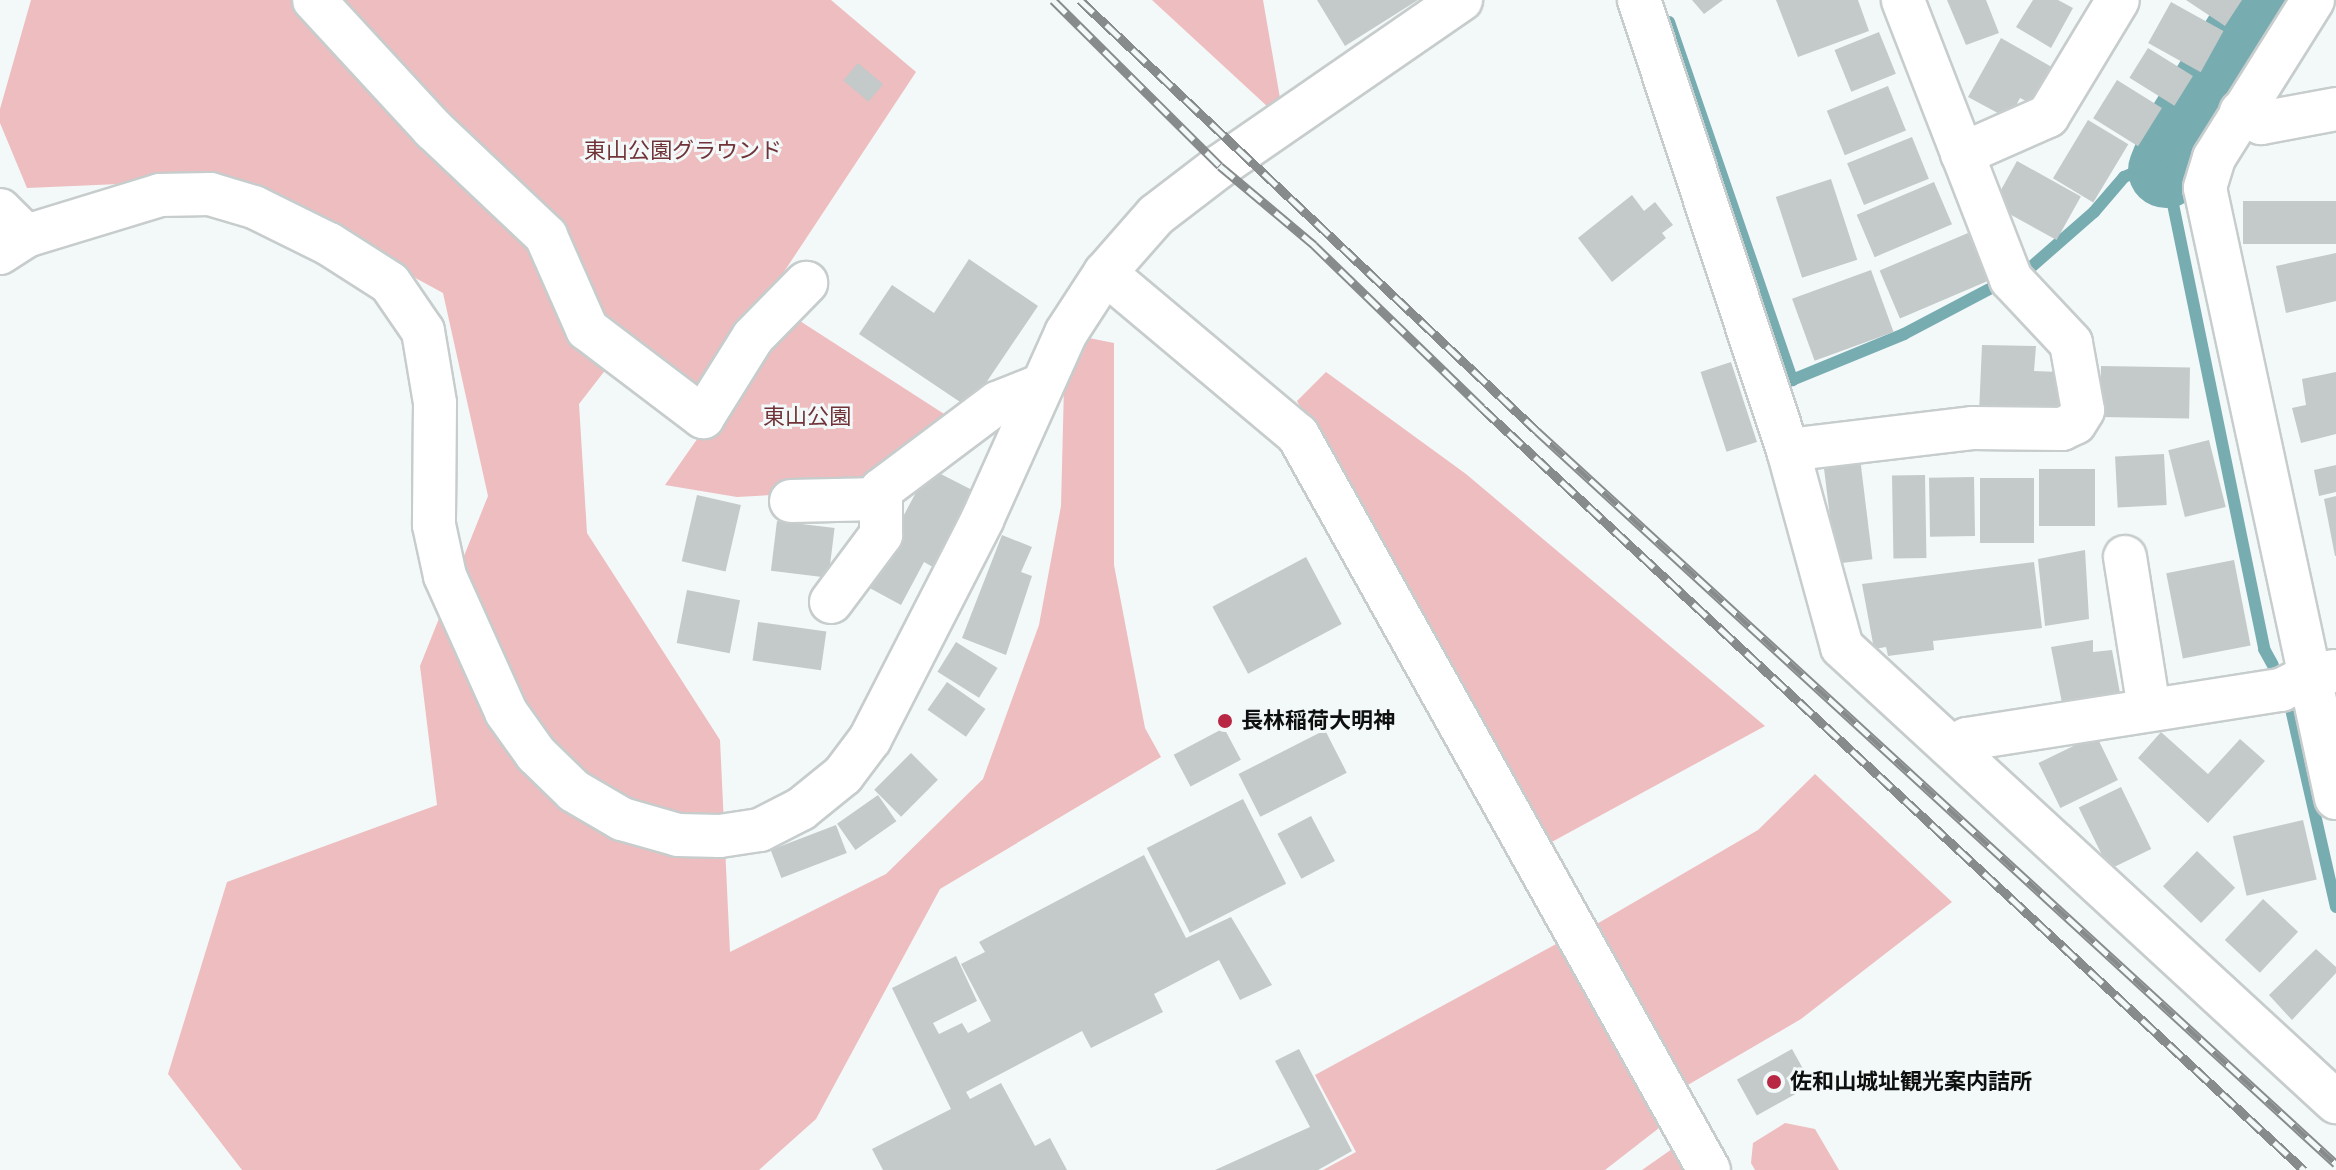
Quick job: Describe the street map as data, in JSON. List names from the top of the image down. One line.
{"parks":["東山公園グラウンド","東山公園"],"places":["長林稲荷大明神","佐和山城址観光案内詰所"]}
